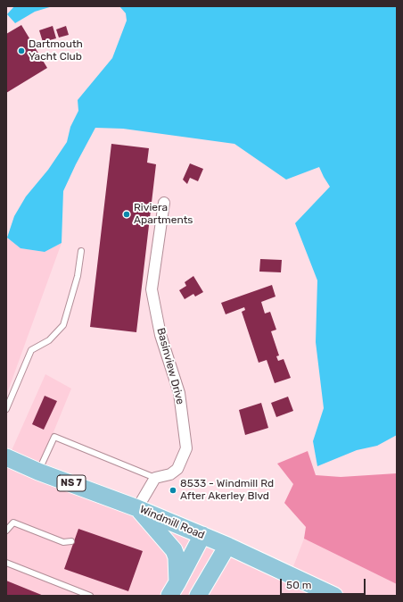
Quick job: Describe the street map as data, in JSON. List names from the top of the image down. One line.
{"streets":{"main road":["NS 7","Windmill Road"],"street":["Basinview Drive"]},"places":["Dartmouth Yacht Club","Riviera Apartments","8533 - Windmill Rd After Akerley Blvd"],"scale_bar":"50 m"}
